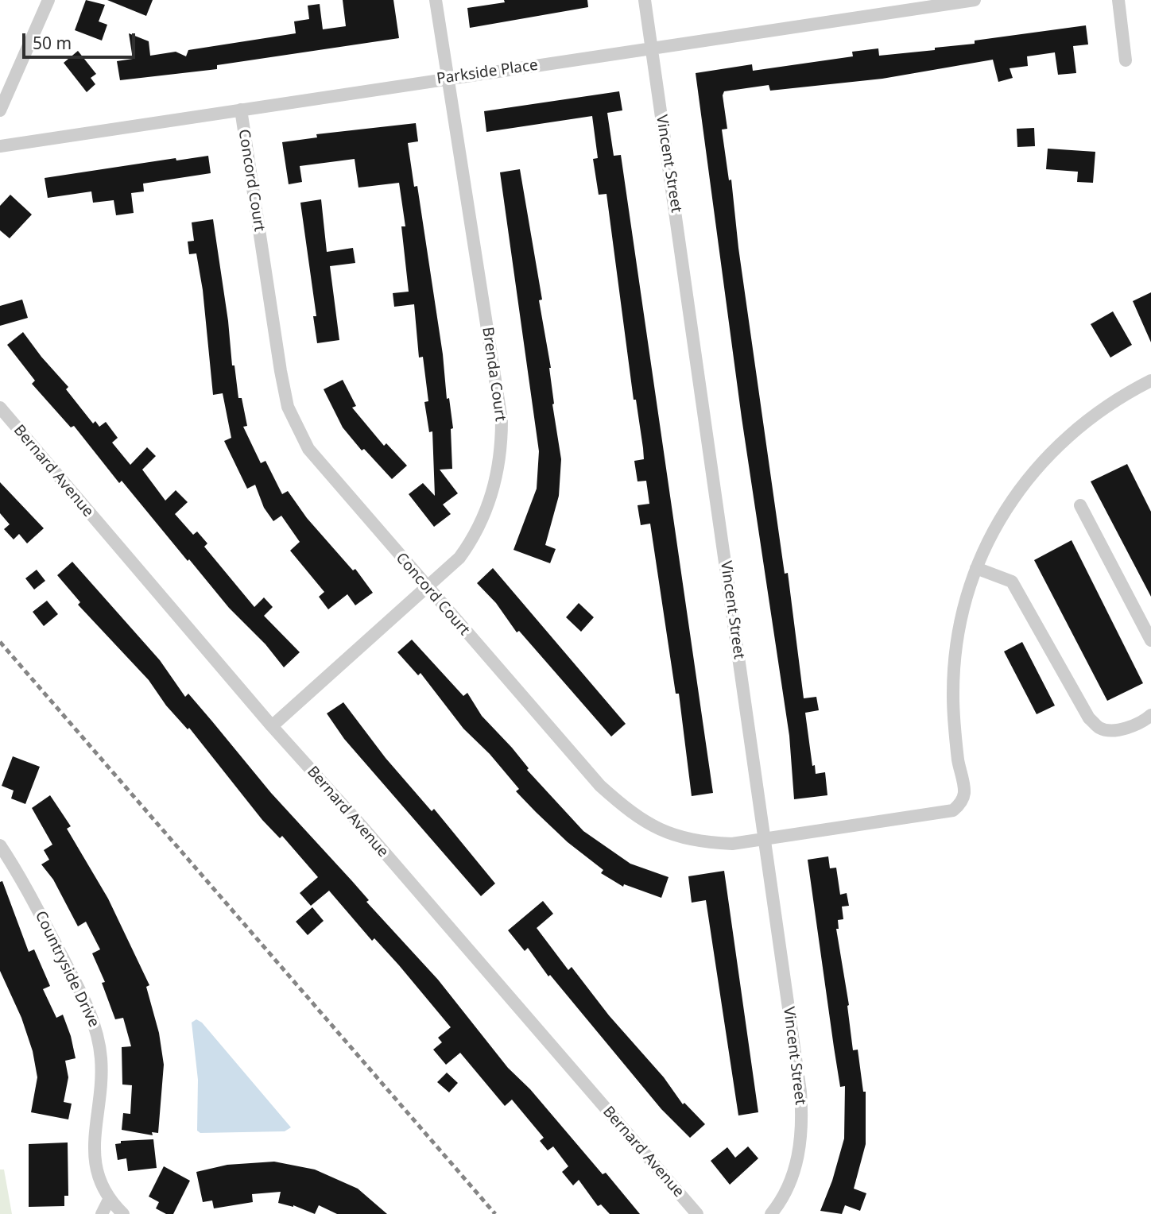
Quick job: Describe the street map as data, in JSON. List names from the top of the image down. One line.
{"streets":{"street":["Parkside Place","Vincent Street","Concord Court","Brenda Court","Bernard Avenue","Countryside Drive"]},"crossings":[["Parkside Place","Vincent Street"],["Parkside Place","Concord Court"],["Parkside Place","Brenda Court"],["Vincent Street","Concord Court"],["Concord Court","Brenda Court"],["Brenda Court","Bernard Avenue"]],"scale_bar":"50 m"}
